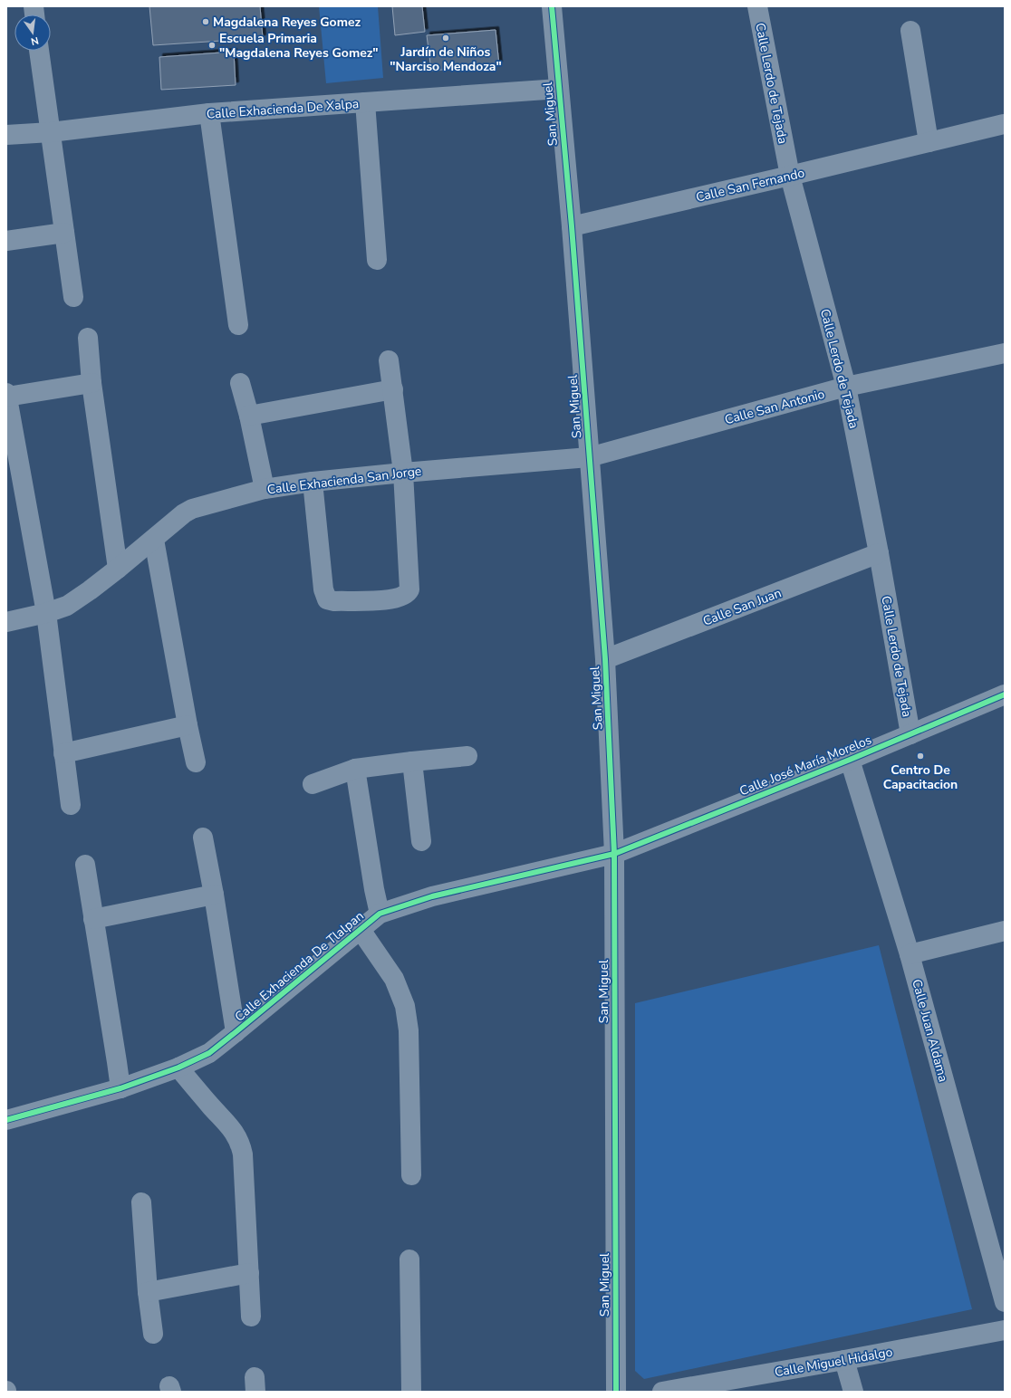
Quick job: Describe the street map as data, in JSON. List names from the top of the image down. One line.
{"streets":{"street":["Calle Lerdo de Tejada","Calle Exhacienda De Xalpa","San Miguel","Calle San Fernando","Calle San Antonio","Calle Exhacienda San Jorge","Calle San Juan","Calle José María Morelos","Calle Exhacienda De Tlalpan","Calle Juan Aldama","Calle Miguel Hidalgo"]},"crossings":[["Calle Lerdo de Tejada","Calle San Fernando"],["Calle Lerdo de Tejada","Calle San Antonio"],["Calle Lerdo de Tejada","Calle San Juan"],["Calle Lerdo de Tejada","Calle José María Morelos"],["Calle Exhacienda De Xalpa","San Miguel"],["San Miguel","Calle San Fernando"],["San Miguel","Calle San Antonio"],["San Miguel","Calle Exhacienda San Jorge"],["San Miguel","Calle San Juan"],["San Miguel","Calle José María Morelos"],["San Miguel","Calle Exhacienda De Tlalpan"],["Calle San Antonio","Calle Exhacienda San Jorge"],["Calle José María Morelos","Calle Exhacienda De Tlalpan"],["Calle José María Morelos","Calle Juan Aldama"]],"places":["Magdalena Reyes Gomez","Jardín de Niños \"Narciso Mendoza\"","Escuela Primaria \"Magdalena Reyes Gomez\"","Centro De Capacitacion"],"north":"bottom"}
